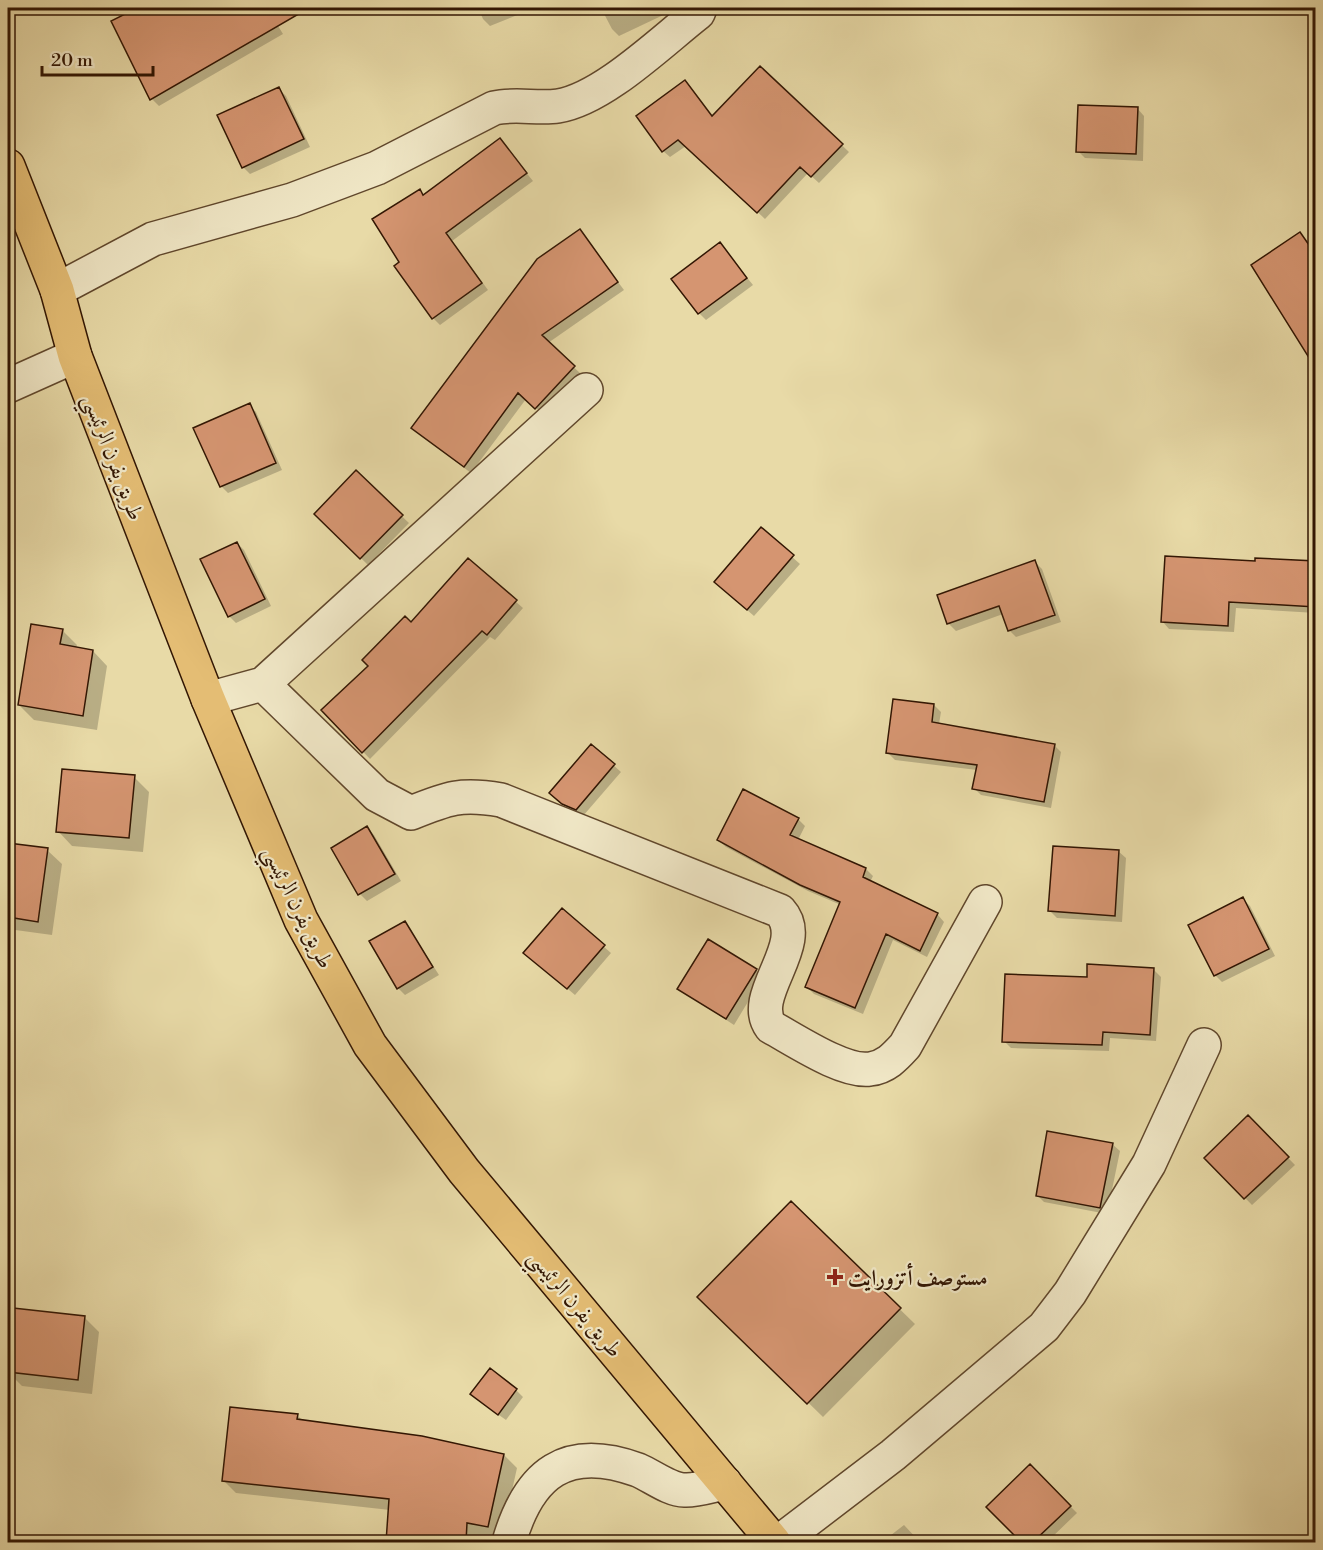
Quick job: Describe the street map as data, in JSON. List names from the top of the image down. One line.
{"streets":{"main road":["طريق يفرن الرئيسي"]},"places":{"health":["مستوصف أتزورايت"]},"scale_bar":"20 m"}
